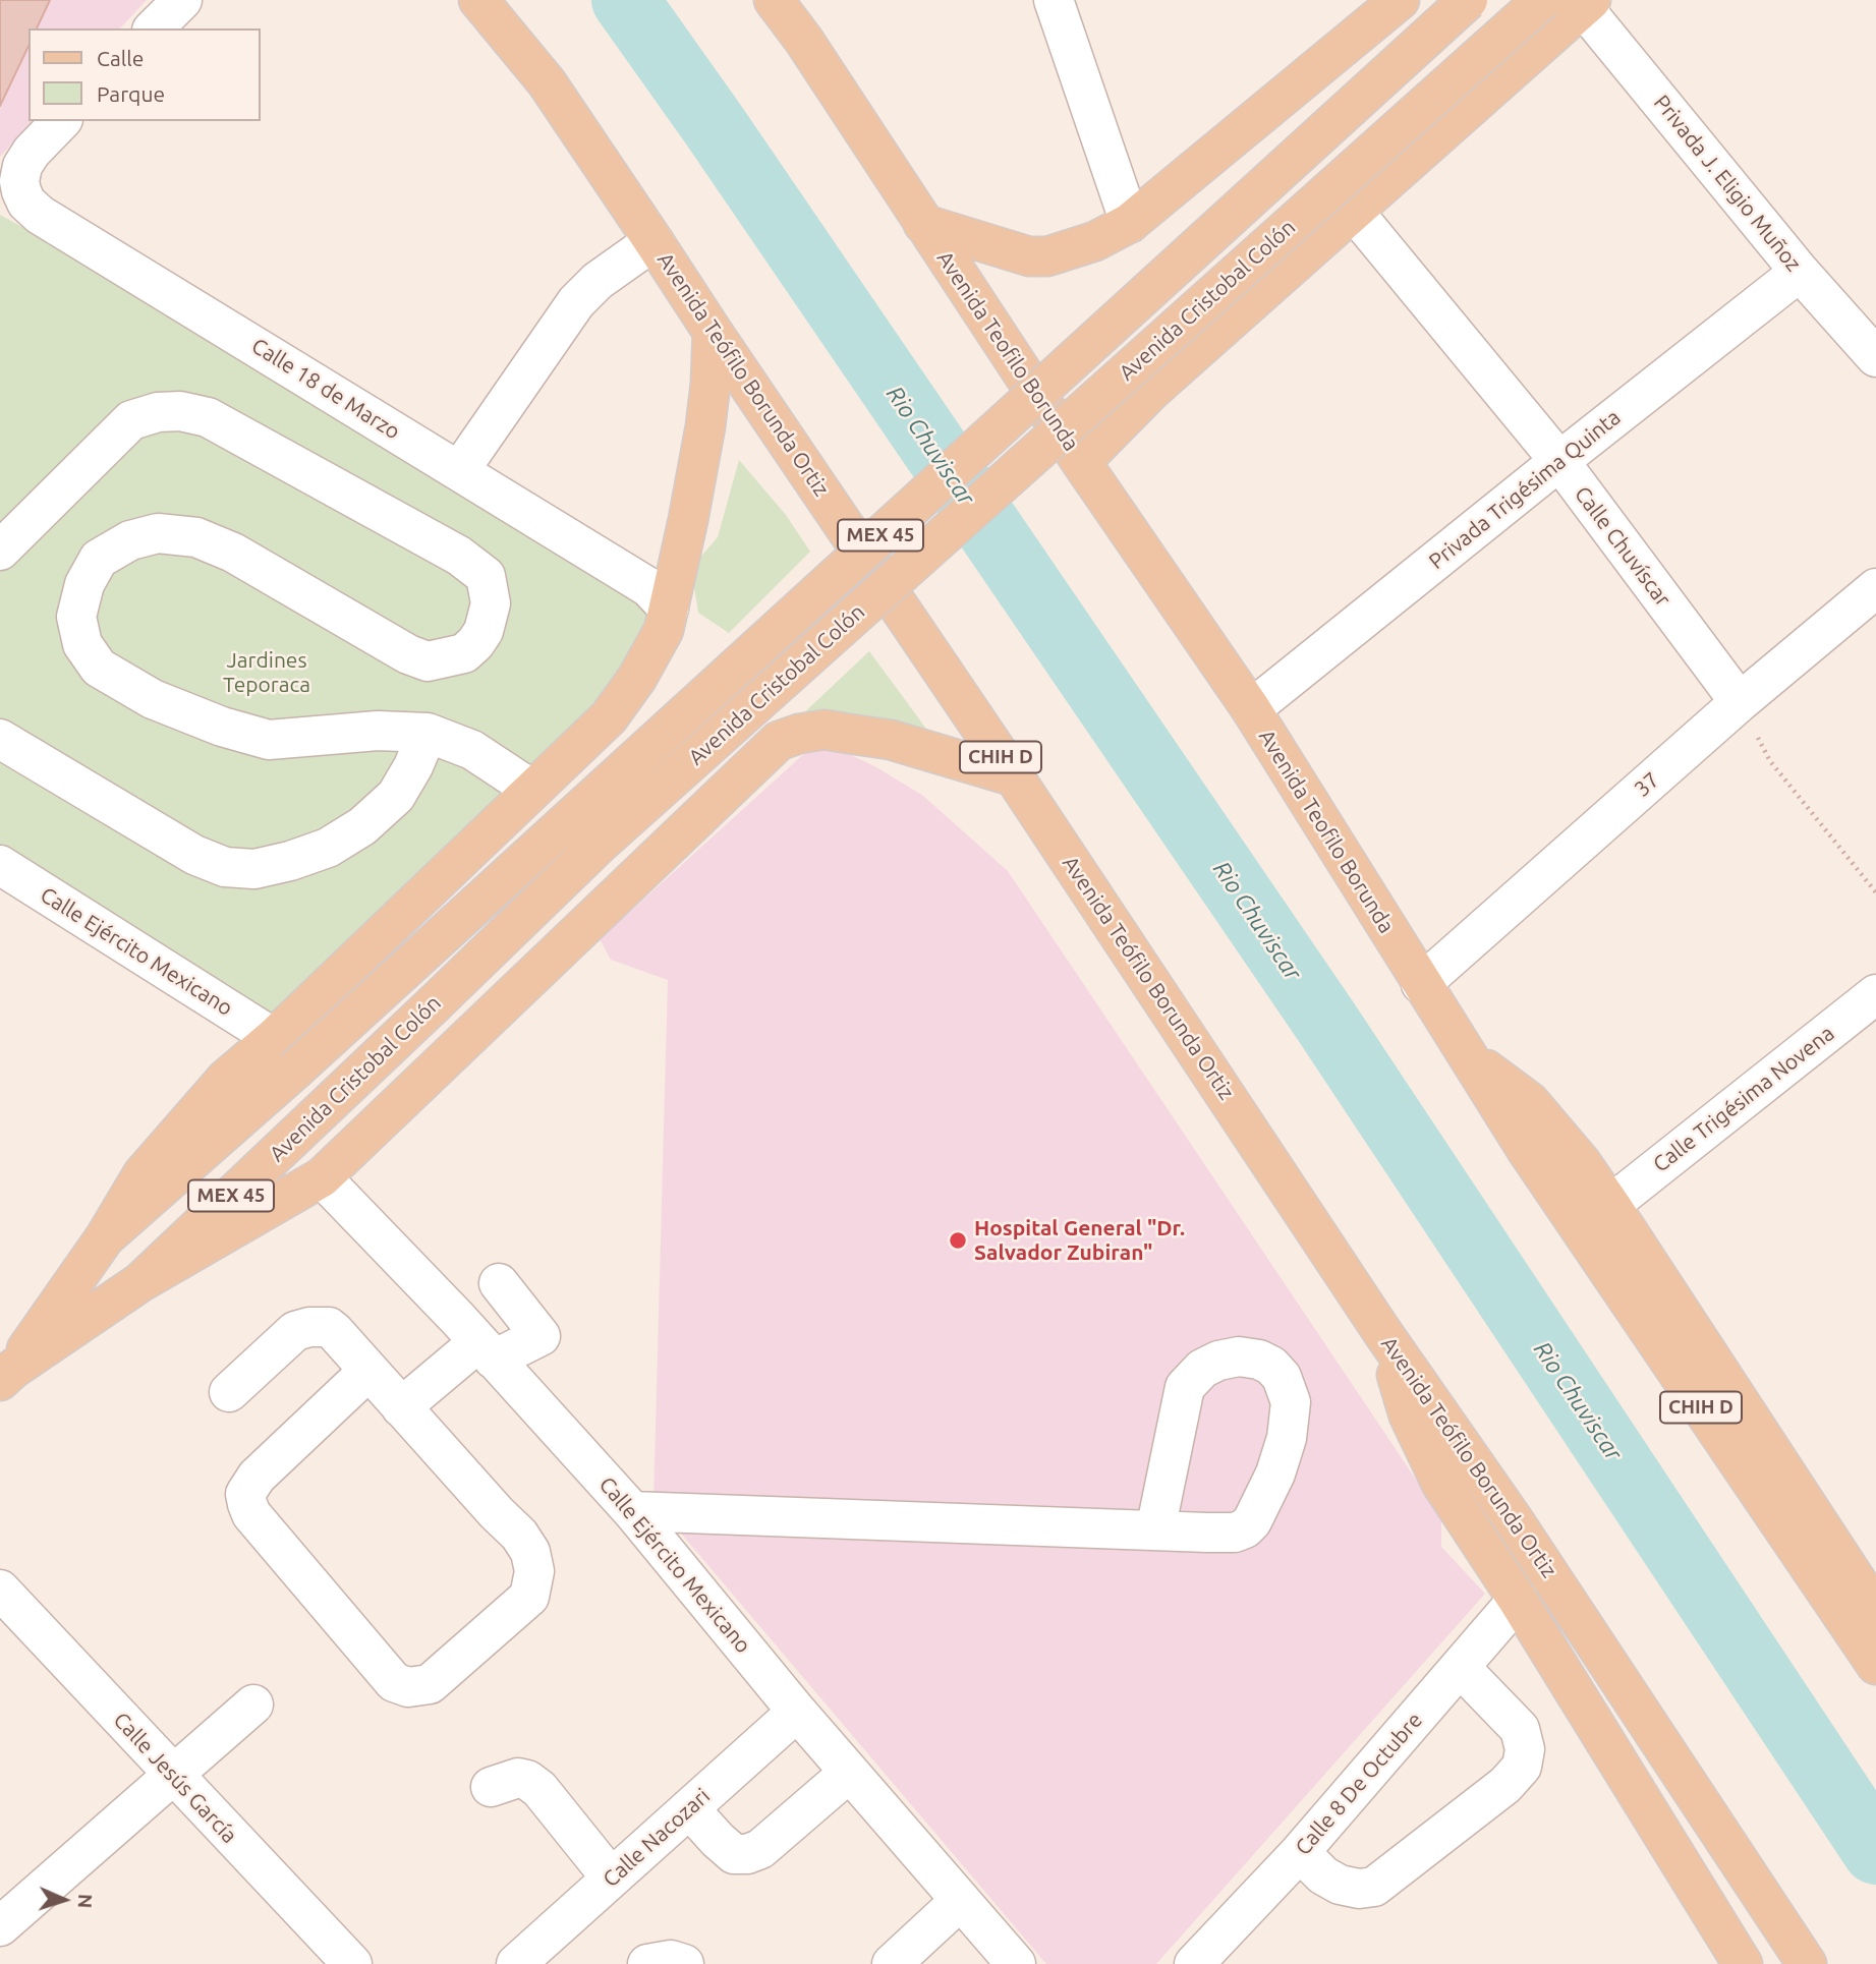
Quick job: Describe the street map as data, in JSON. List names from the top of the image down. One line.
{"streets":{"main road":["Avenida Cristobal Colón","Avenida Teofilo Borunda","Avenida Teófilo Borunda Ortiz","MEX 45","CHIH D"],"street":["Privada J. Eligio Muñoz","Calle 18 de Marzo","Privada Trigésima Quinta","Calle Chuvíscar","37","Calle Ejército Mexicano","Calle Trigésima Novena","Calle Jesús García","Calle 8 De Octubre","Calle Nacozari"]},"crossings":[["Privada J. Eligio Muñoz","Privada Trigésima Quinta"],["Avenida Teofilo Borunda","Privada Trigésima Quinta"],["Avenida Teofilo Borunda","37"],["Privada Trigésima Quinta","Calle Chuvíscar"],["Calle Chuvíscar","37"],["Calle Ejército Mexicano","Calle Nacozari"]],"water":["Rio Chuviscar"],"parks":["Jardines Teporaca"],"places":["Hospital General \"Dr. Salvador Zubiran\""],"legend":["Calle","Parque"],"north":"right"}
